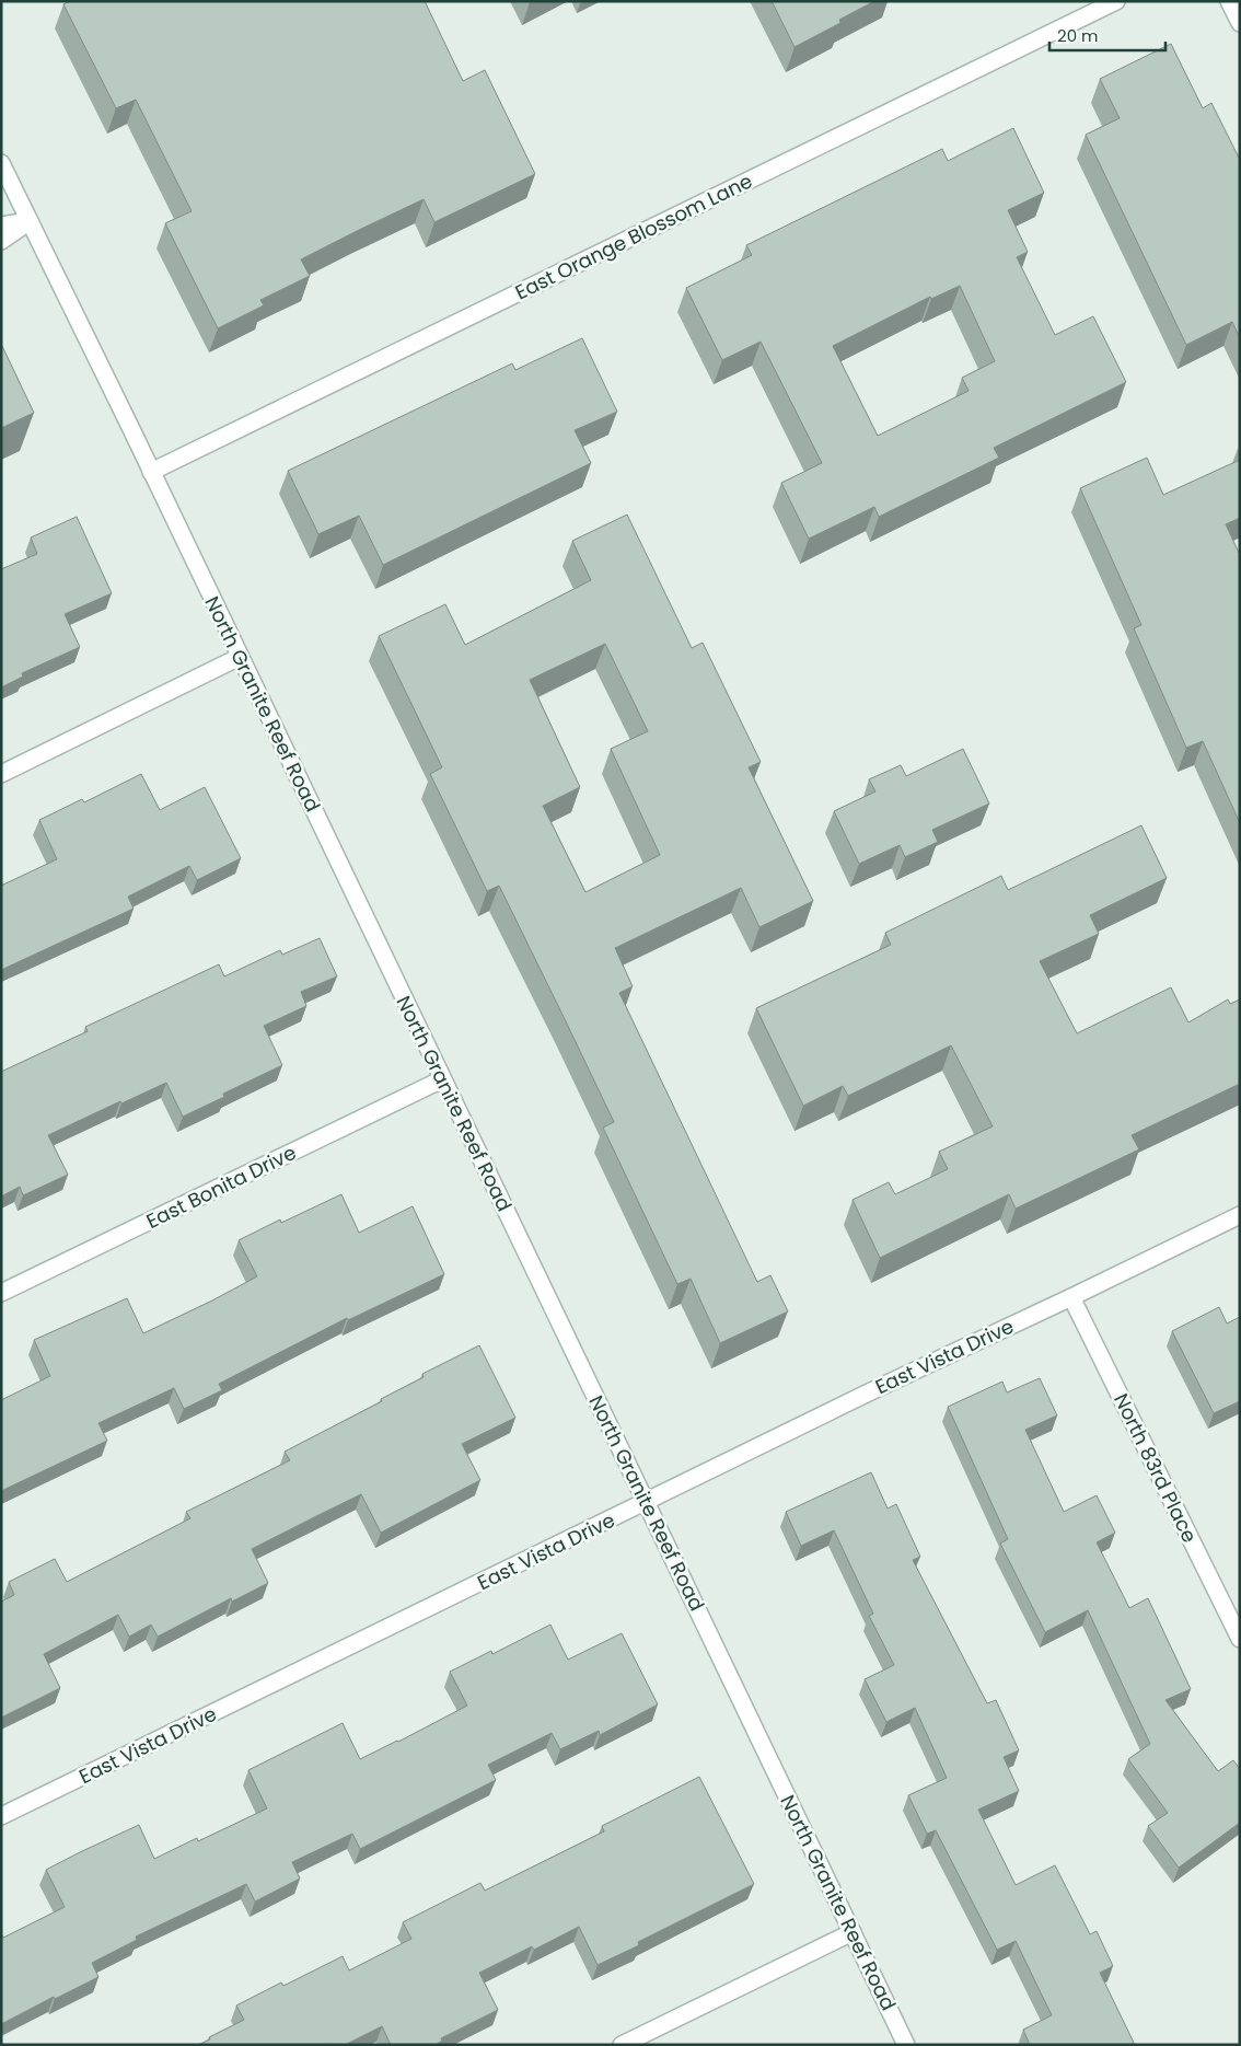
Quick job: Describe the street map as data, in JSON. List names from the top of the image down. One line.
{"streets":{"street":["East Orange Blossom Lane","North Granite Reef Road","East Bonita Drive","East Vista Drive","North 83rd Place"]},"crossings":[["East Orange Blossom Lane","North Granite Reef Road"],["North Granite Reef Road","East Bonita Drive"],["North Granite Reef Road","East Vista Drive"],["East Vista Drive","North 83rd Place"]],"scale_bar":"20 m"}
